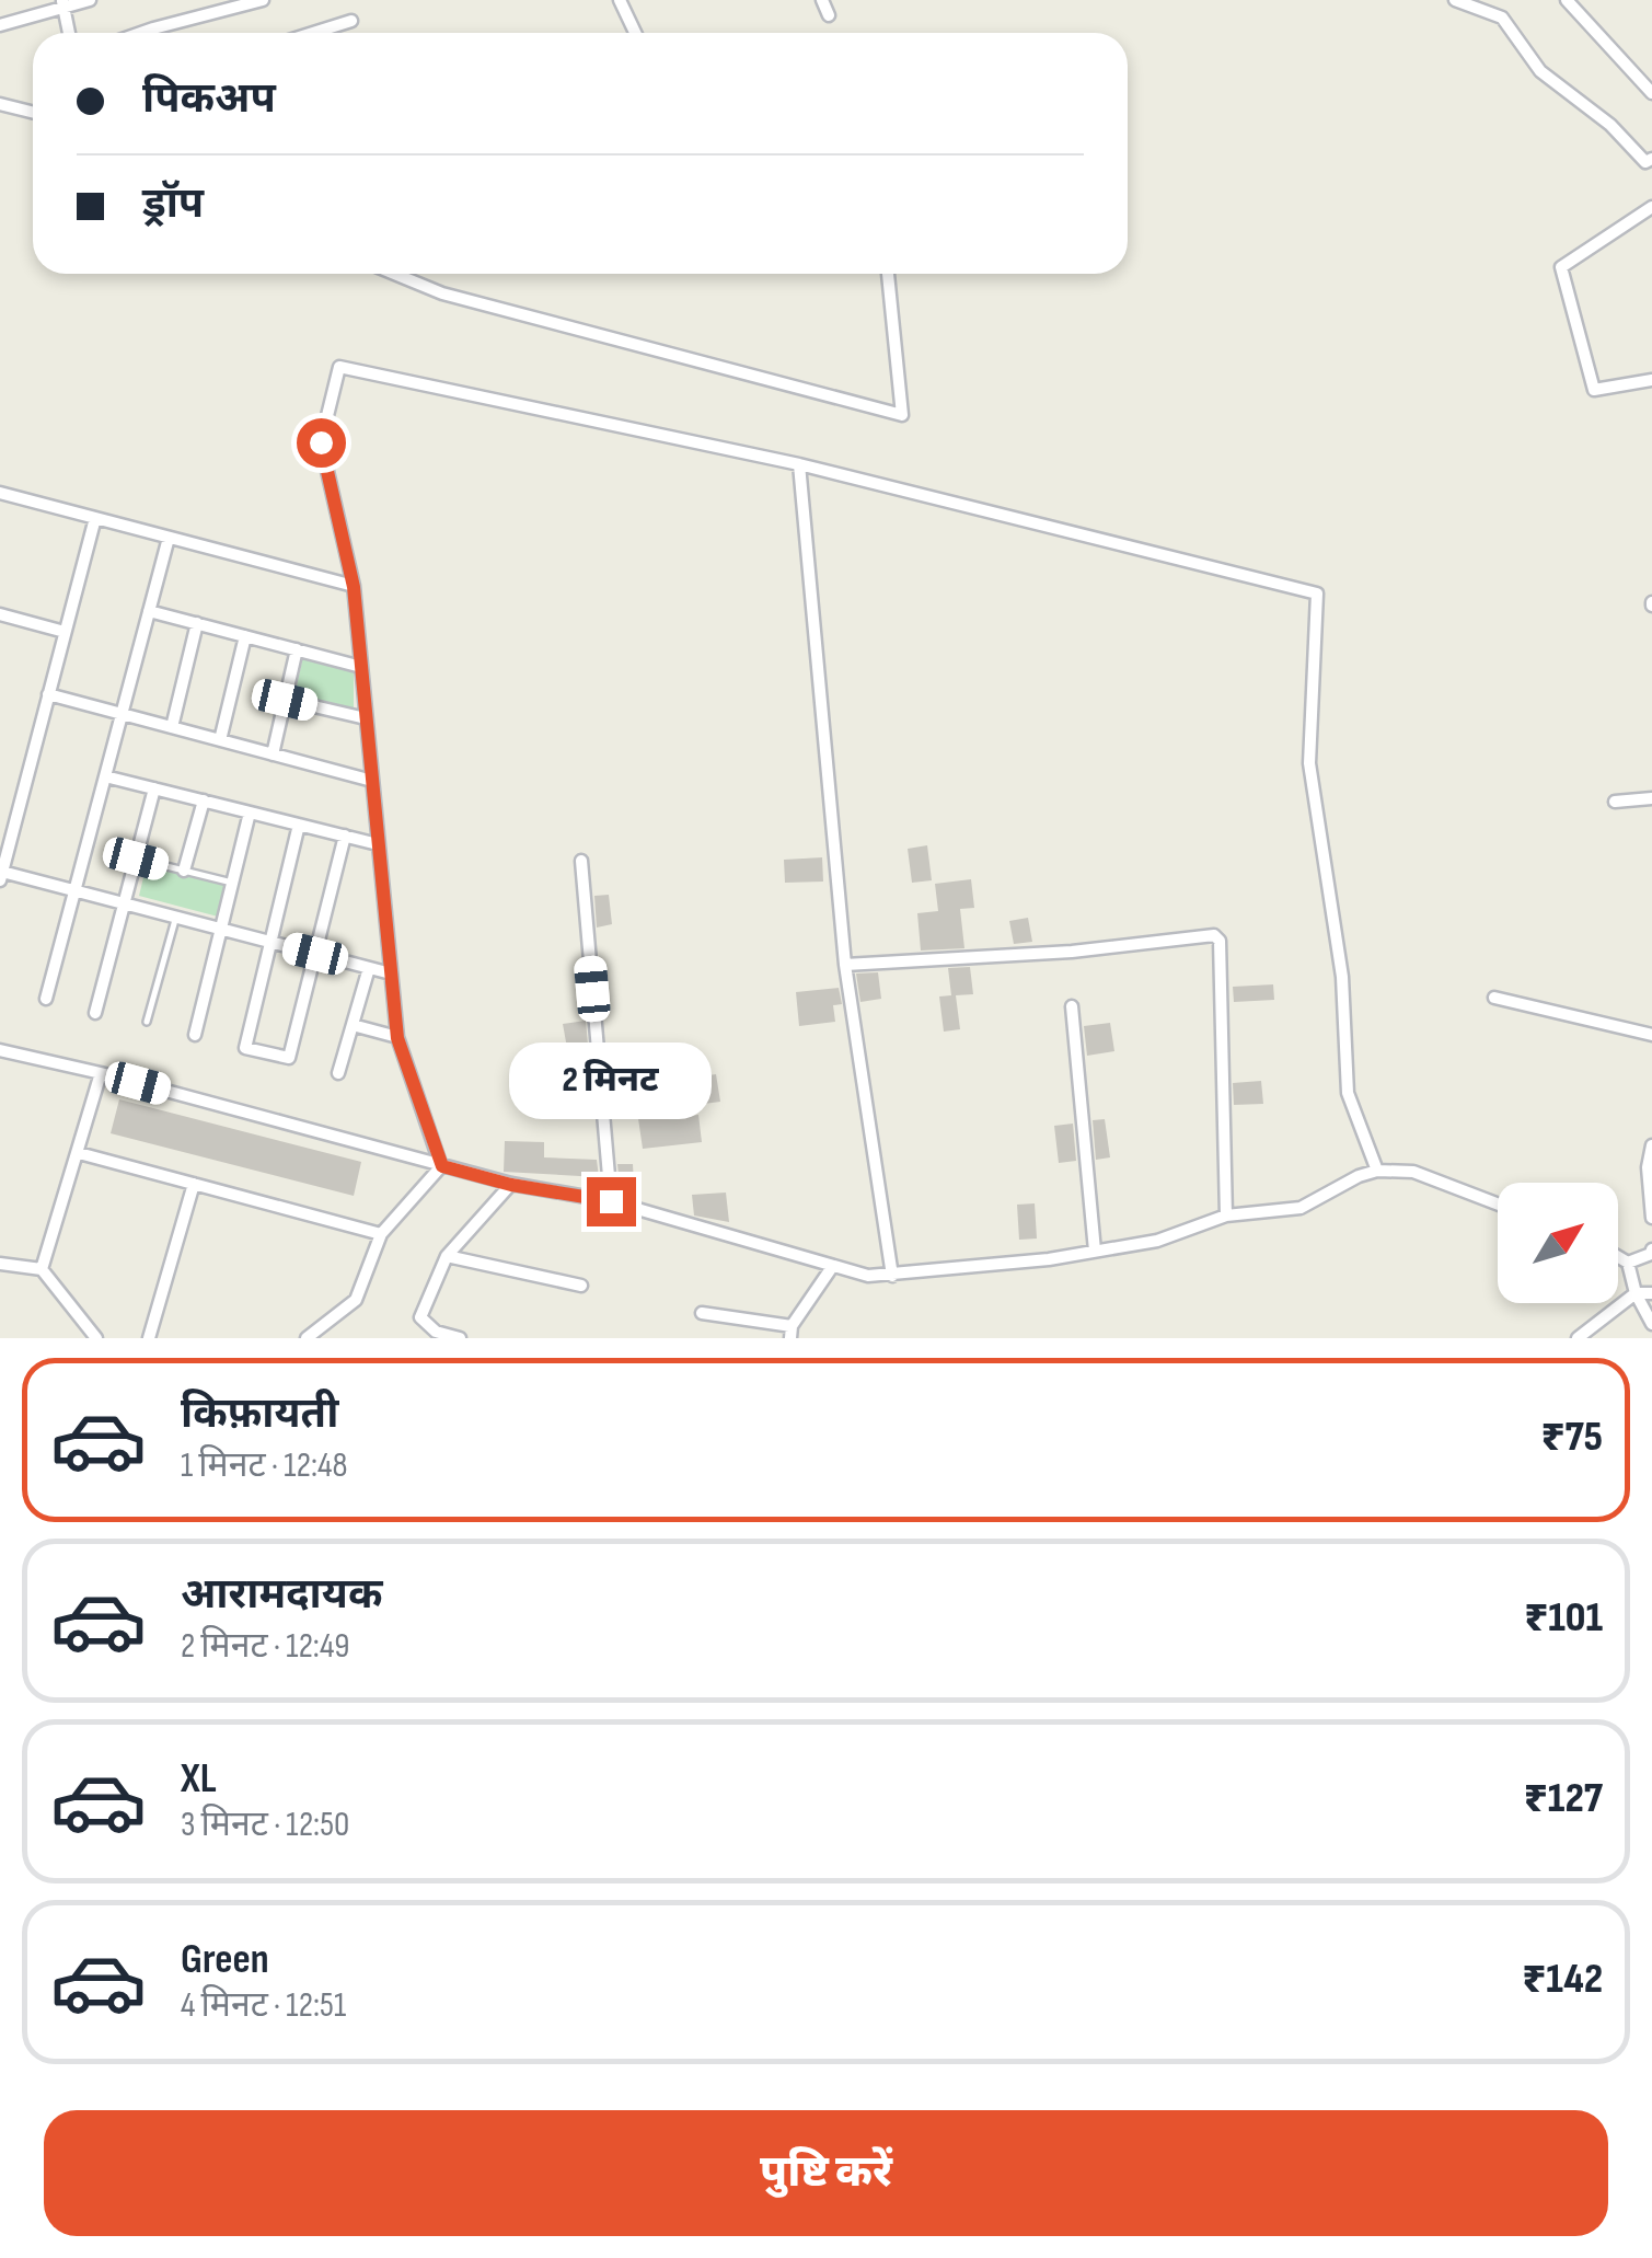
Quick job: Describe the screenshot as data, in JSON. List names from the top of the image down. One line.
{"north":"top right","page":{"banner":["पिकअप","ड्रॉप"],"bubble":"2 मिनट","list":[{"name":"किफ़ायती","note":"1 मिनट · 12:48","value":"₹75"},{"name":"आरामदायक","note":"2 मिनट · 12:49","value":"₹101"},{"name":"XL","note":"3 मिनट · 12:50","value":"₹127"},{"name":"Green","note":"4 मिनट · 12:51","value":"₹142"}],"buttons":"पुष्टि करें"}}
